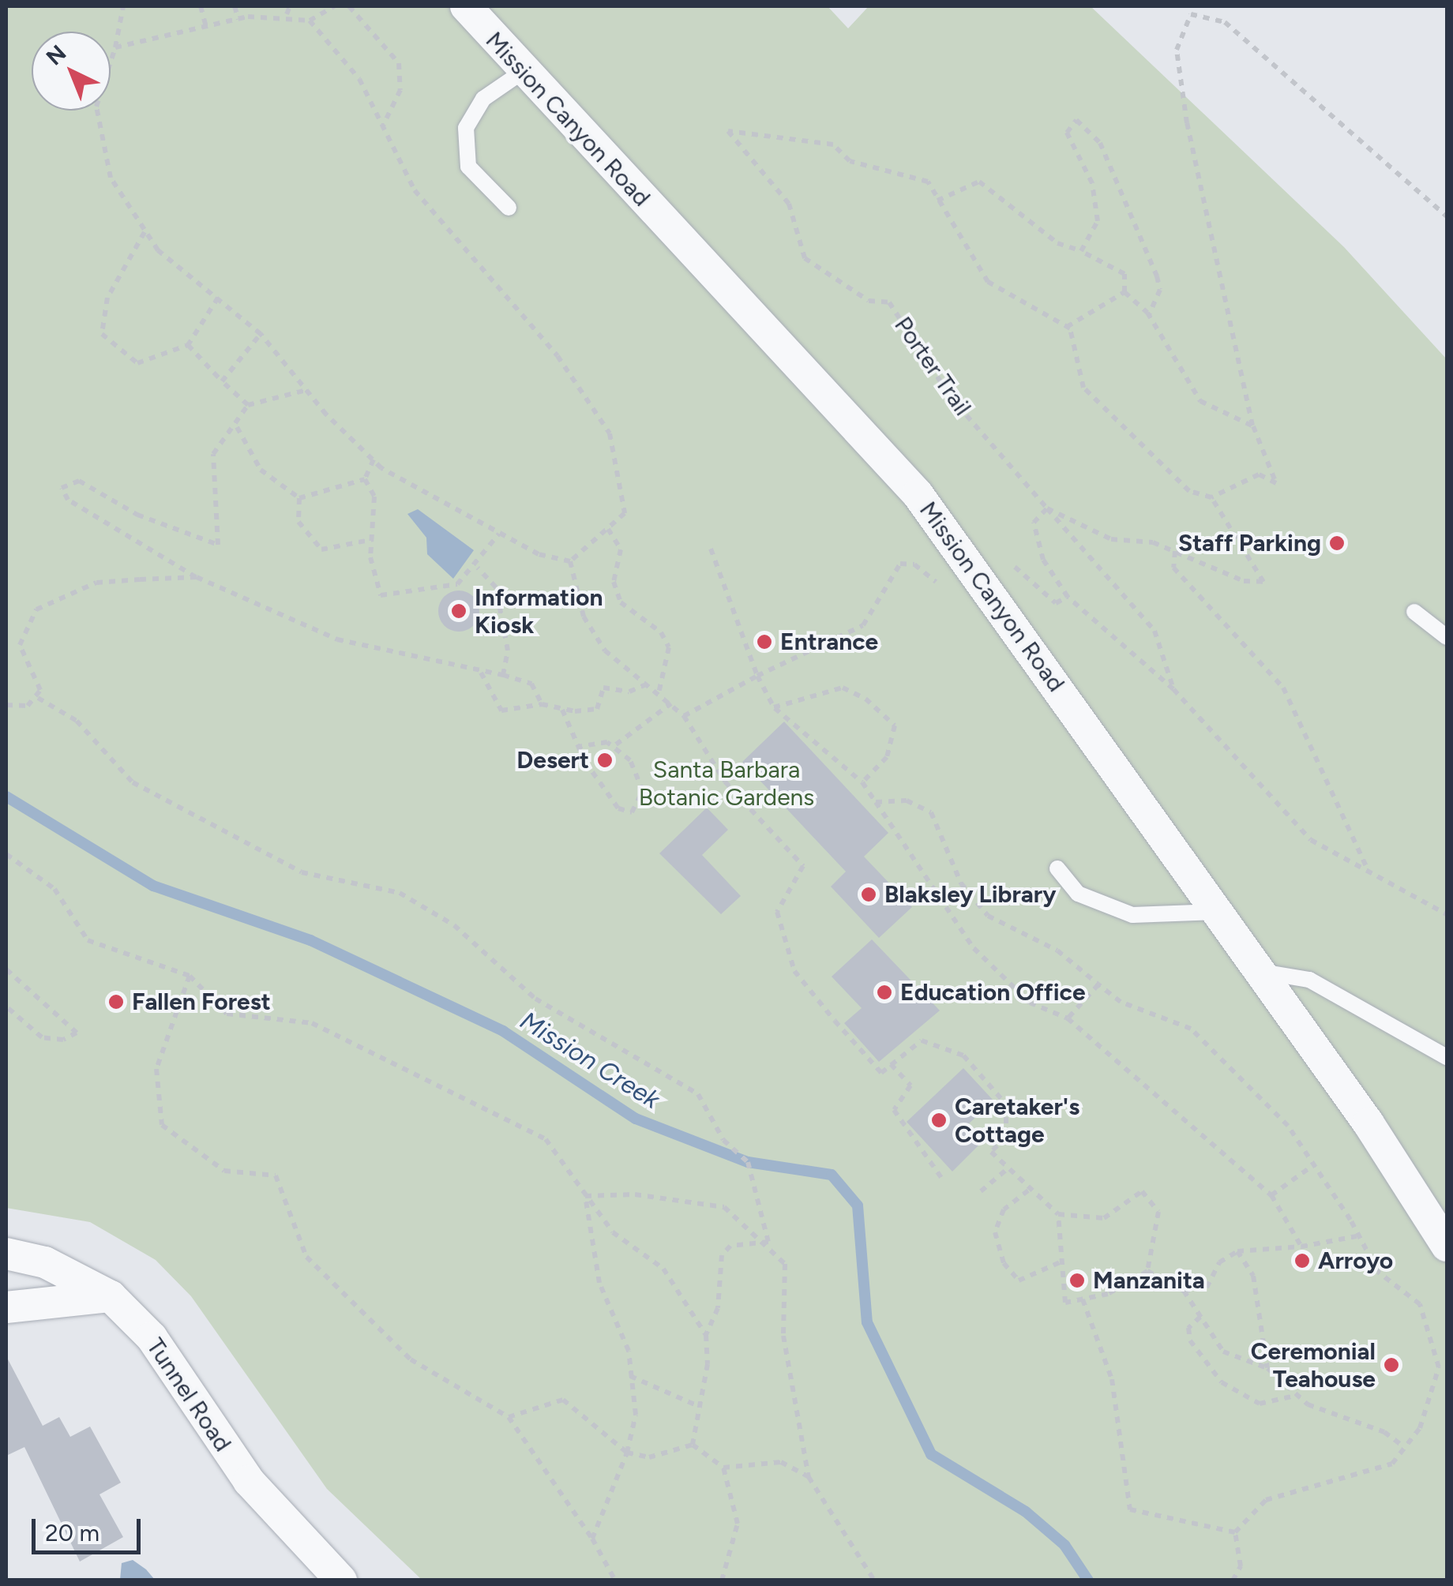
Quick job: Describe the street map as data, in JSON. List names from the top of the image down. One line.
{"streets":{"street":["Mission Canyon Road","Tunnel Road"],"path":["Porter Trail"]},"water":["Mission Creek"],"parks":["Santa Barbara Botanic Gardens"],"places":["Staff Parking","Information Kiosk","Entrance","Desert","Blaksley Library","Education Office","Fallen Forest","Caretaker's Cottage","Arroyo","Manzanita","Ceremonial Teahouse"],"scale_bar":"20 m","north":"top left"}
